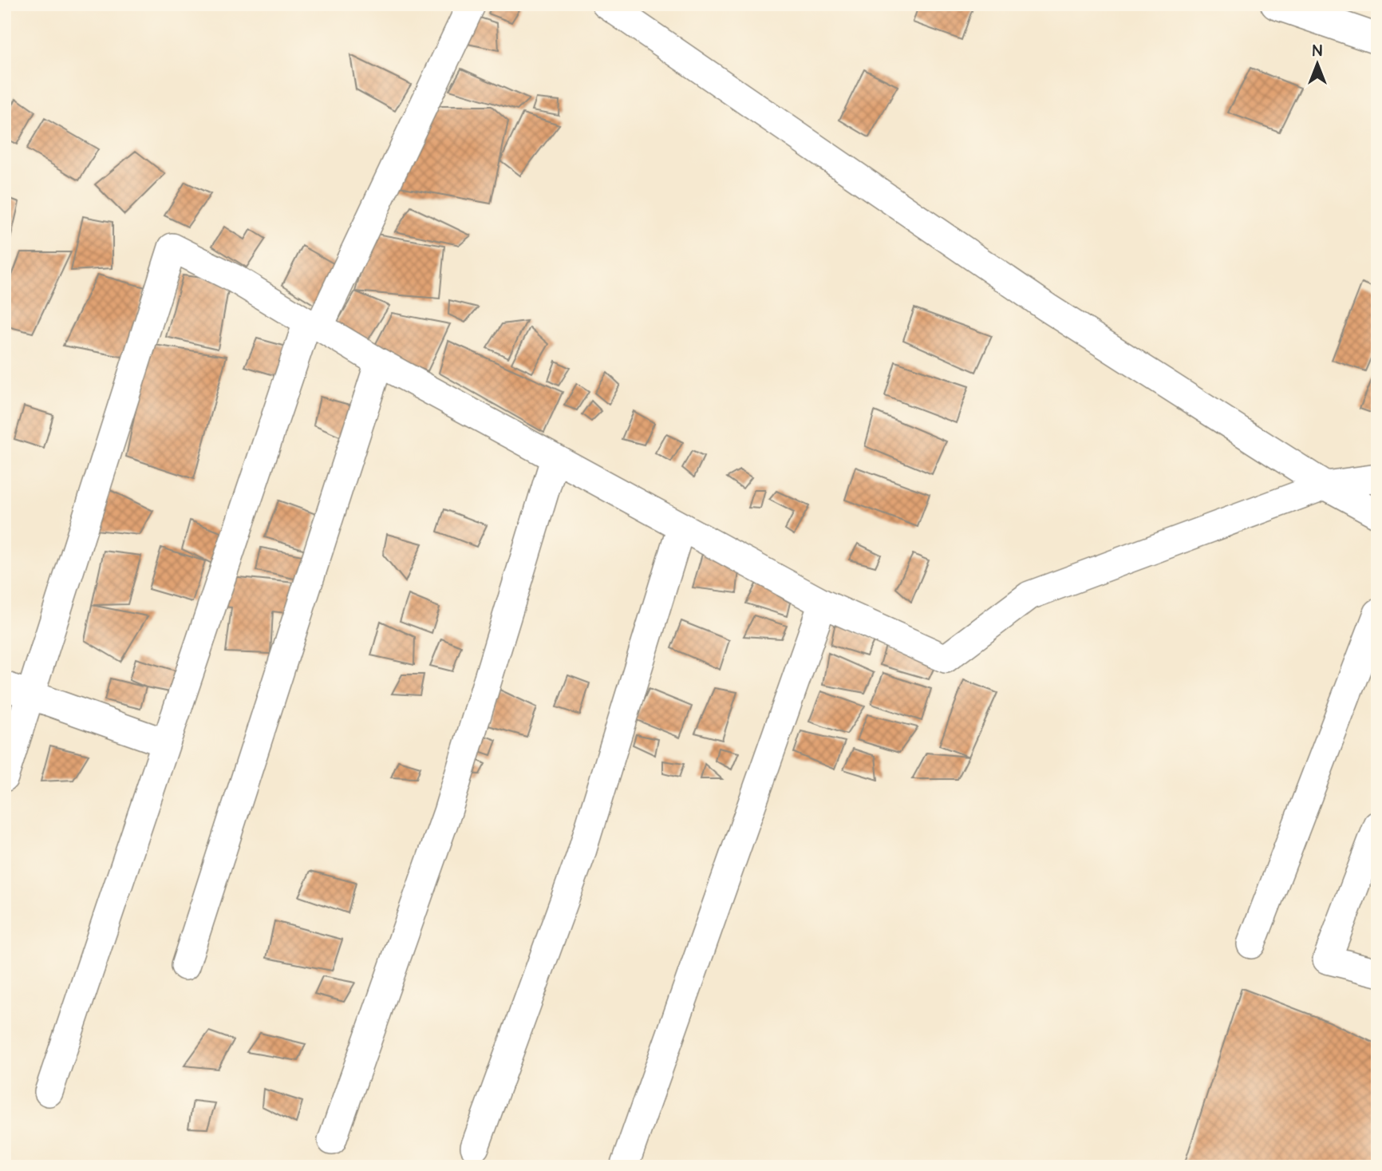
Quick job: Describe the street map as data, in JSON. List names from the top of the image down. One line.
{"north":"top"}
